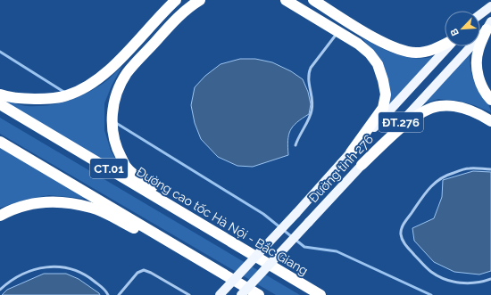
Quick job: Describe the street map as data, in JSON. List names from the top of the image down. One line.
{"streets":{"highway":["CT.01","Đường cao tốc Hà Nội - Bắc Giang"],"main road":["ĐT.276","Đường tỉnh 276"]},"north":"bottom left"}
